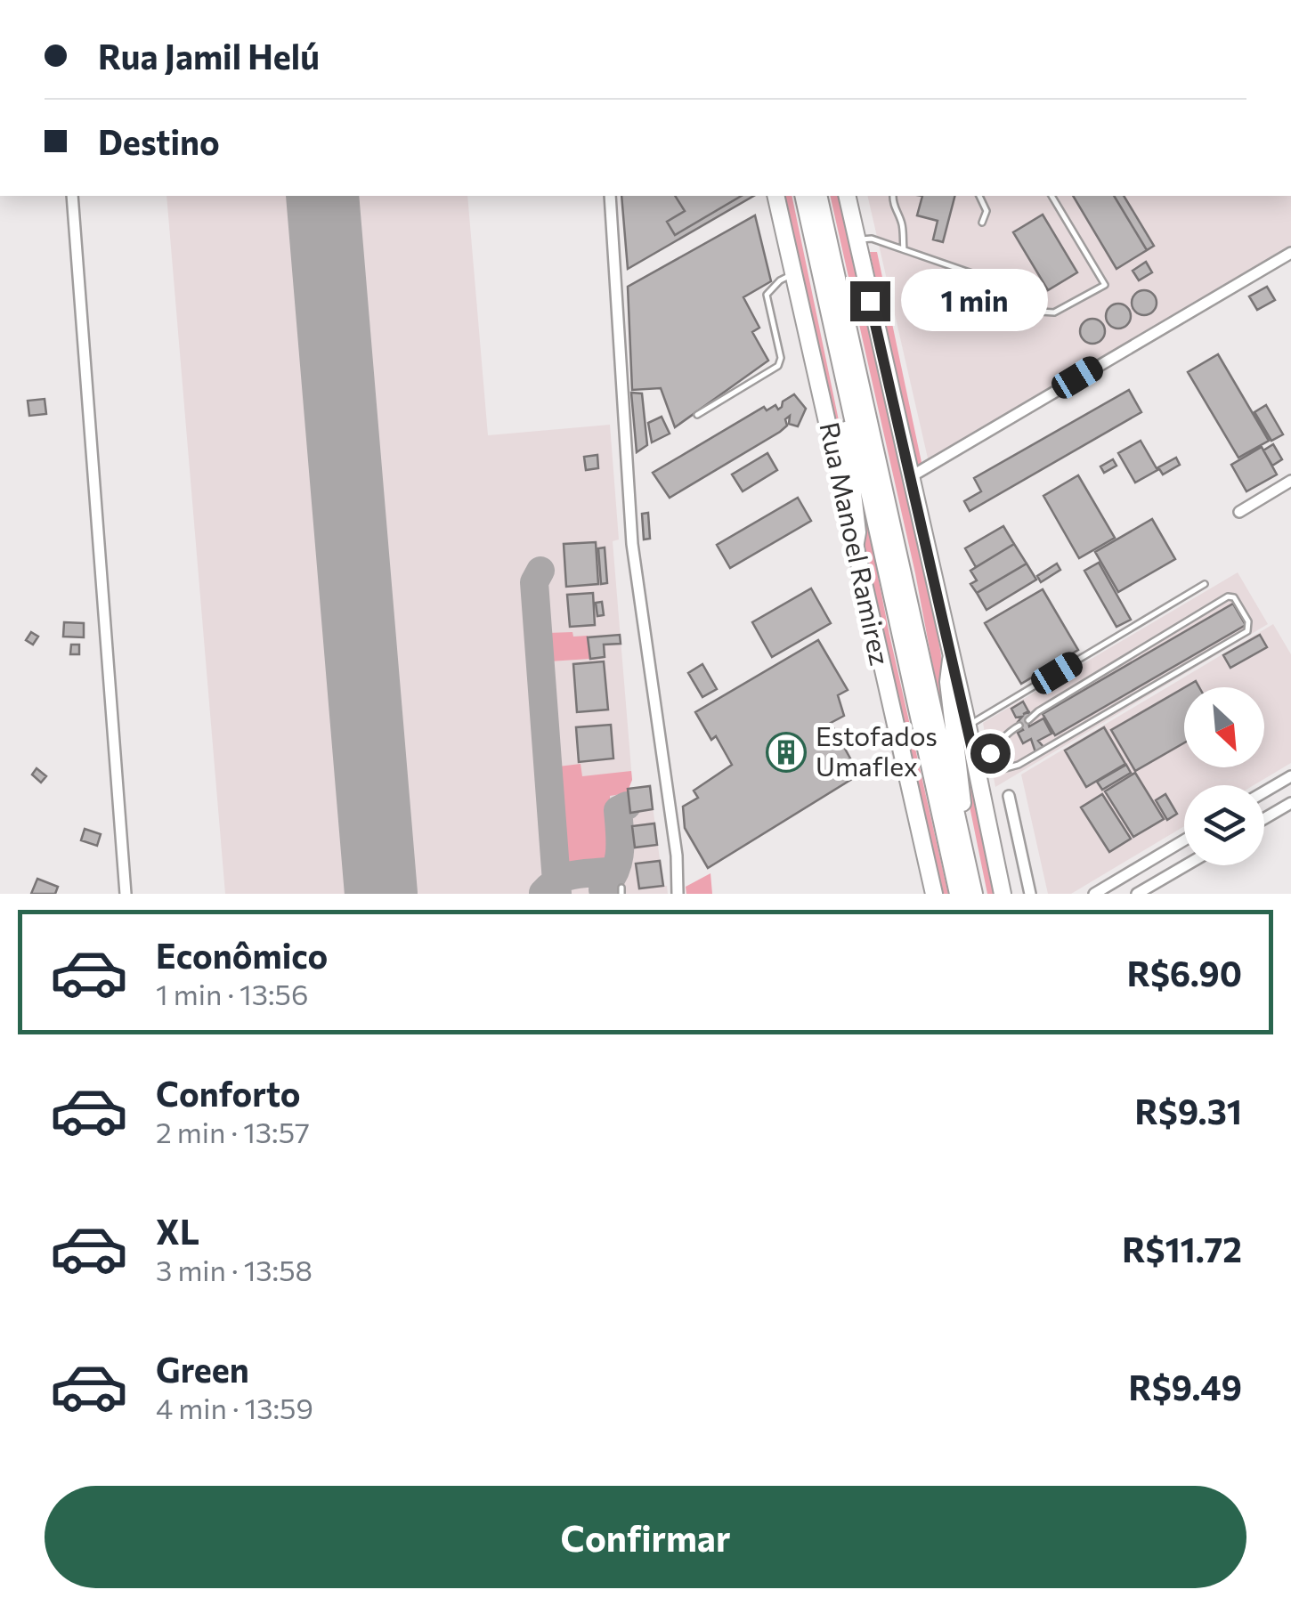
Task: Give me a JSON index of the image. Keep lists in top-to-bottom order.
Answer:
{
  "streets": {
    "main road": ["Rua Manoel Ramirez"]
  },
  "places": {
    "building": ["Estofados Umaflex"]
  },
  "north": "bottom right",
  "page": {
    "banner": ["Rua Jamil Helú", "Destino"],
    "bubble": "1 min",
    "list": [
      {
        "name": "Econômico",
        "note": "1 min · 13:56",
        "value": "R$6.90"
      },
      {
        "name": "Conforto",
        "note": "2 min · 13:57",
        "value": "R$9.31"
      },
      {
        "name": "XL",
        "note": "3 min · 13:58",
        "value": "R$11.72"
      },
      {
        "name": "Green",
        "note": "4 min · 13:59",
        "value": "R$9.49"
      }
    ],
    "buttons": "Confirmar"
  }
}
